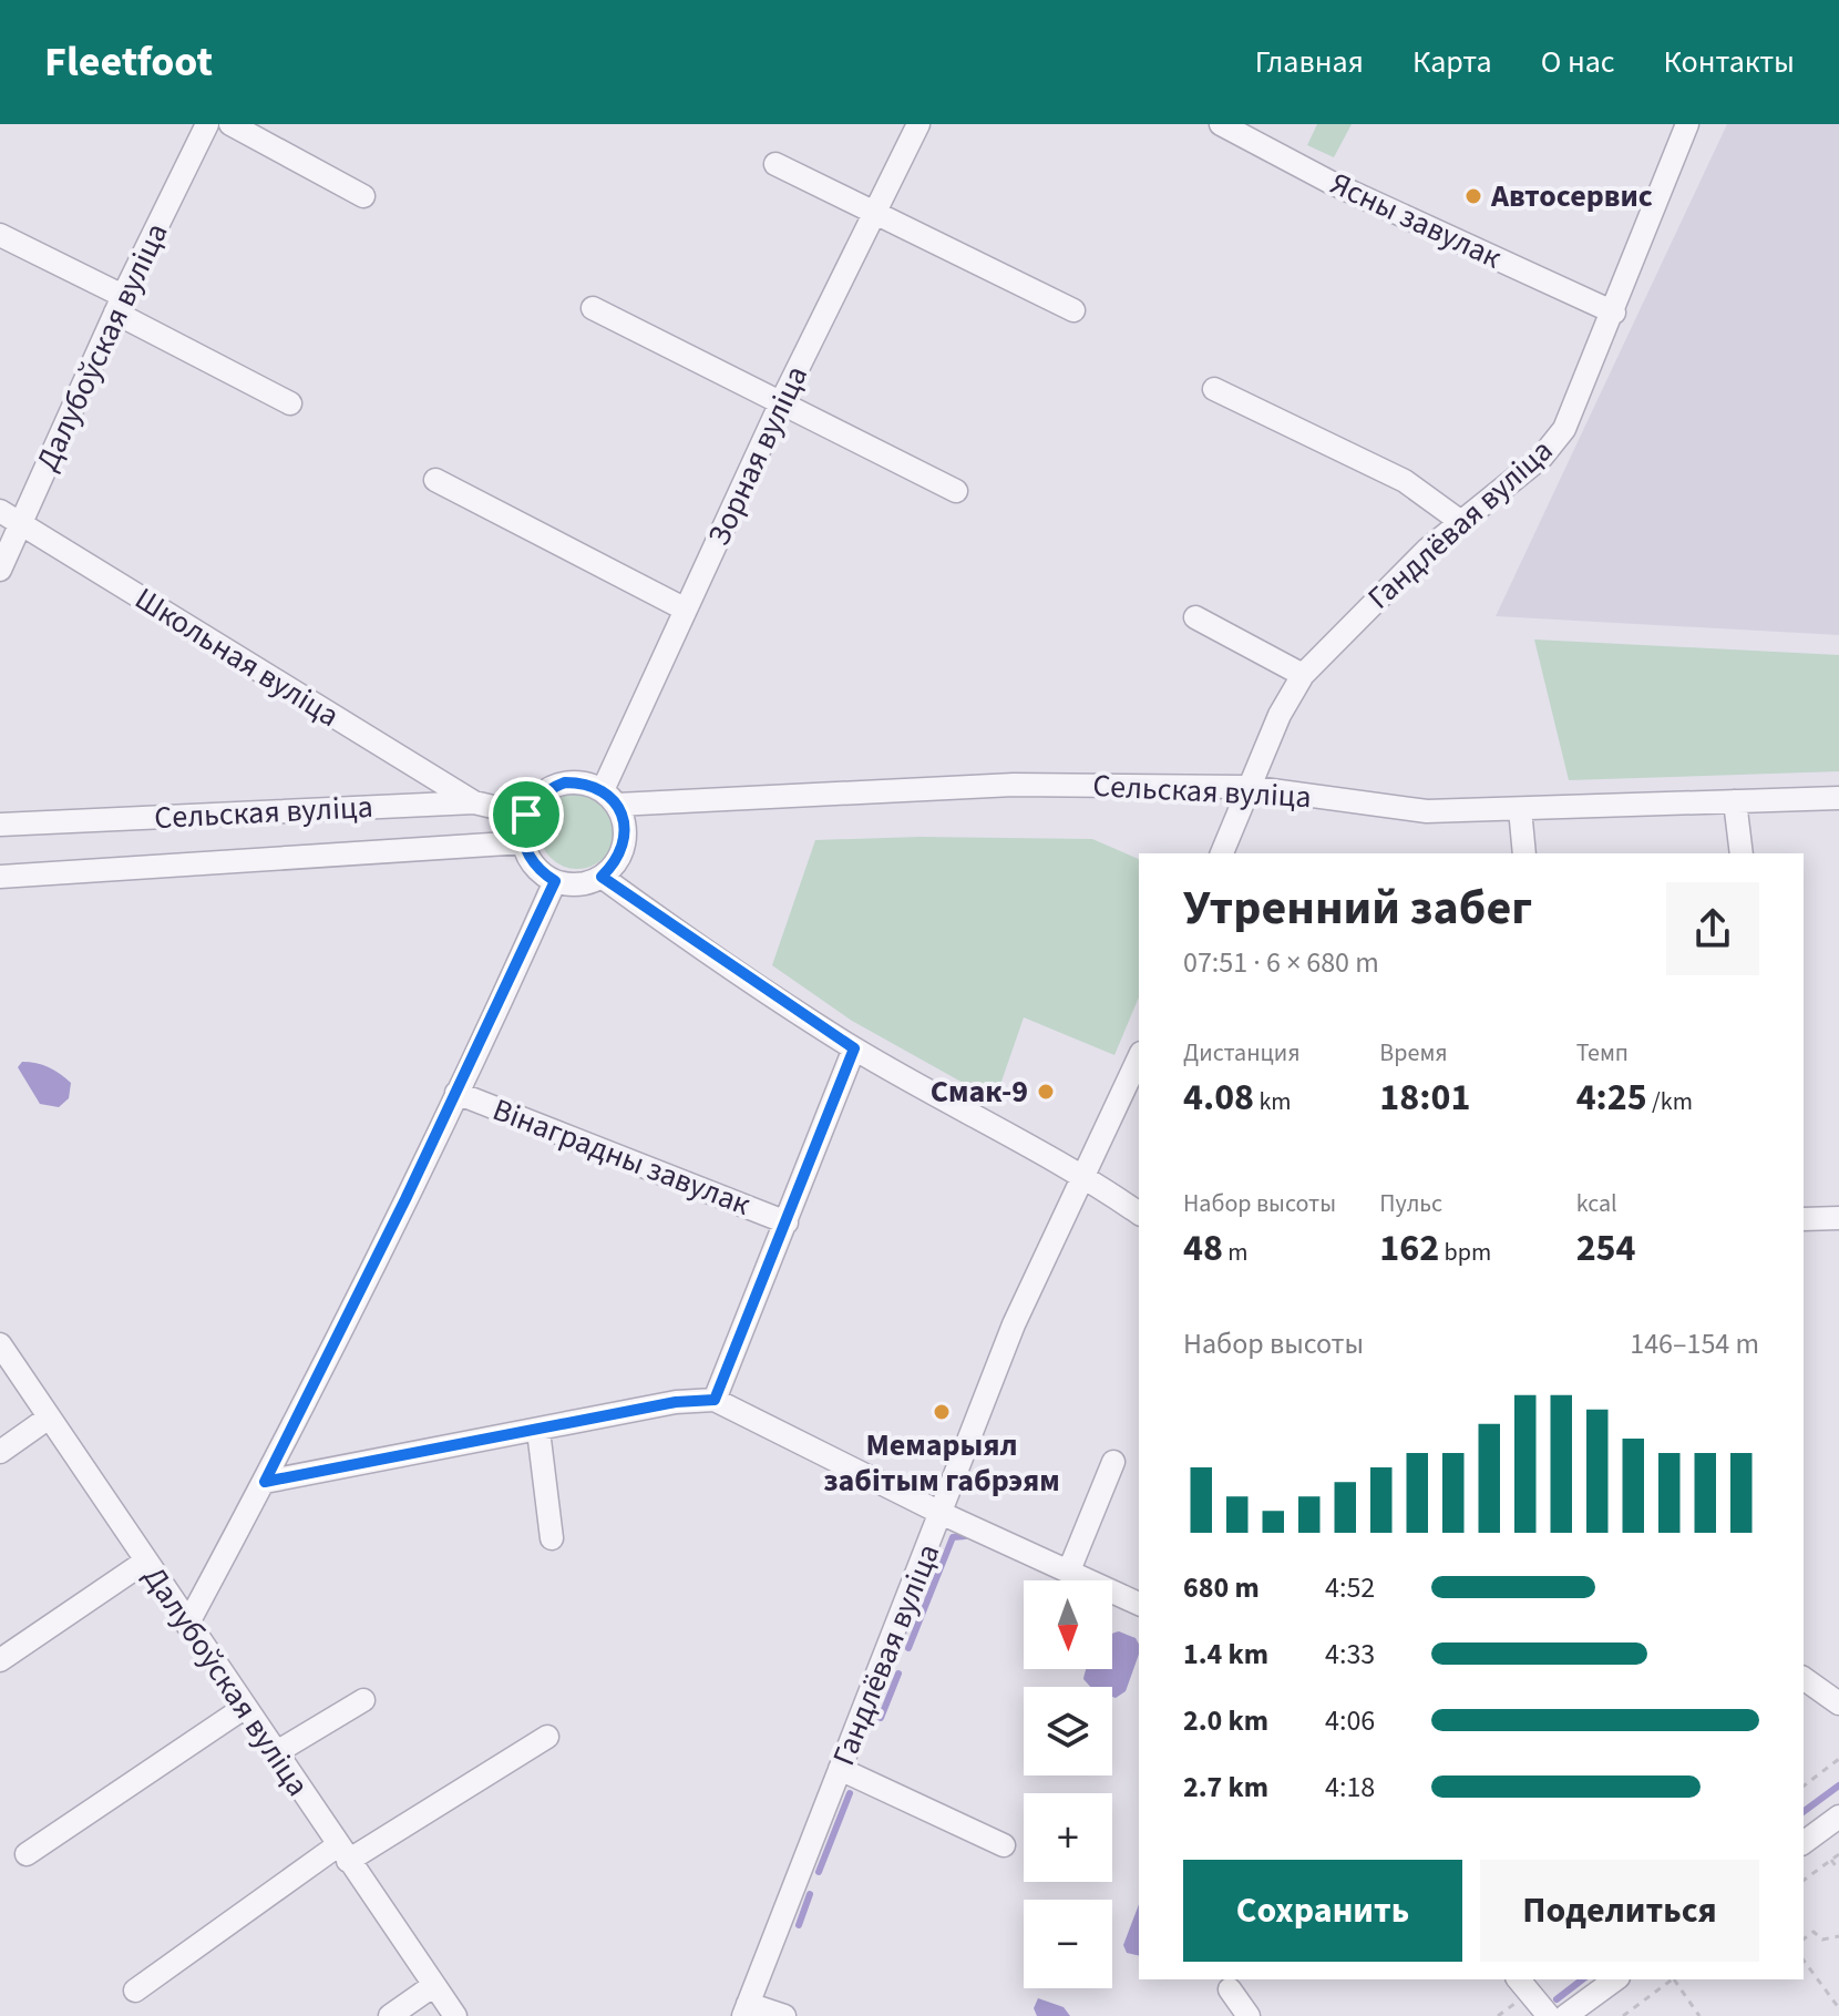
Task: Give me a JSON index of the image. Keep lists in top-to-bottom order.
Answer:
{
  "streets": {
    "street": [
      "Ясны завулак",
      "Далубоўская вуліца",
      "Зорная вуліца",
      "Гандлёвая вуліца",
      "Школьная вуліца",
      "Сельская вуліца",
      "Вінаградны завулак"
    ]
  },
  "crossings": [
    ["Ясны завулак", "Гандлёвая вуліца"],
    ["Далубоўская вуліца", "Школьная вуліца"],
    ["Зорная вуліца", "Сельская вуліца"],
    ["Гандлёвая вуліца", "Сельская вуліца"],
    ["Школьная вуліца", "Сельская вуліца"]
  ],
  "places": ["Автосервис", "Смак-9", "Мемарыял забітым габрэям"],
  "north": "bottom",
  "page": {
    "header": "Fleetfoot",
    "nav": [
      "Главная",
      "Карта",
      "О нас",
      "Контакты"
    ],
    "heading": ["Утренний забег", "07:51 · 6 × 680 m"],
    "stats": [
      ["Дистанция", "4.08 km"],
      ["Время", "18:01"],
      ["Темп", "4:25 /km"],
      ["Набор высоты", "48 m"],
      ["Пульс", "162 bpm"],
      ["kcal", "254"]
    ],
    "chart": ["Набор высоты", "146–154 m"],
    "list": [
      {
        "name": "680 m",
        "note": "4:52"
      },
      {
        "name": "1.4 km",
        "note": "4:33"
      },
      {
        "name": "2.0 km",
        "note": "4:06"
      },
      {
        "name": "2.7 km",
        "note": "4:18"
      }
    ],
    "map_buttons": ["+", "−"],
    "buttons": ["Сохранить", "Поделиться"]
  }
}
